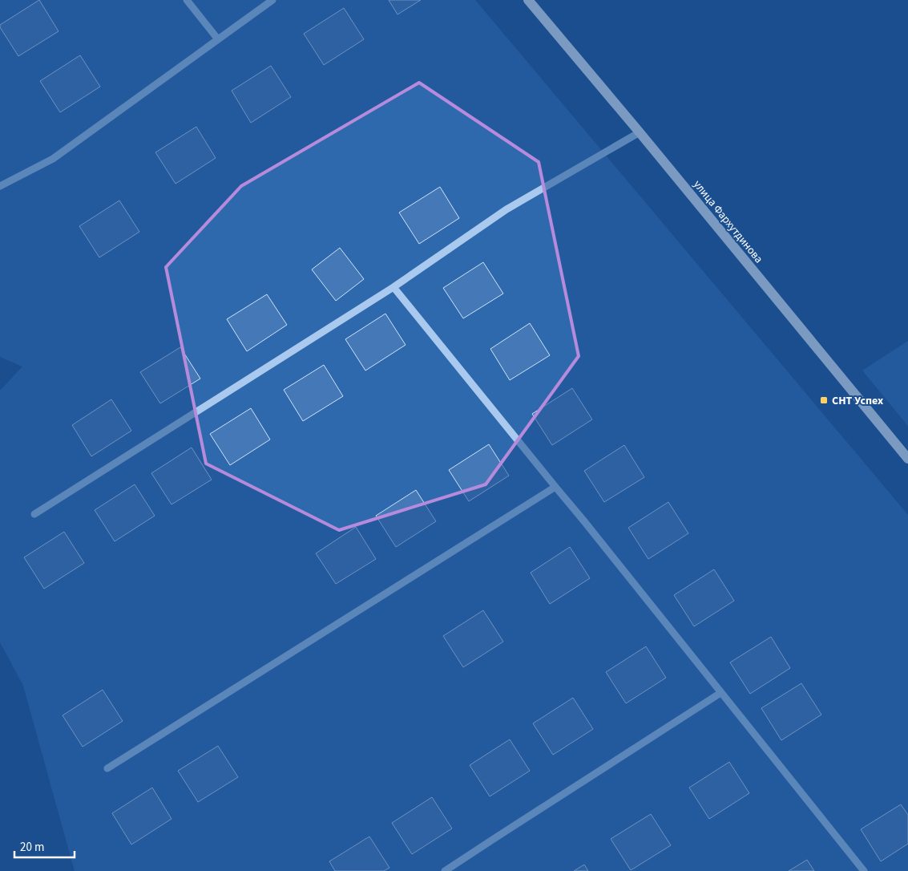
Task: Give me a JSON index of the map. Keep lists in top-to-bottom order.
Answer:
{
  "streets": {
    "main road": ["улица Фархутдинова"]
  },
  "places": {
    "transit": ["СНТ Успех"]
  },
  "scale_bar": "20 m"
}
